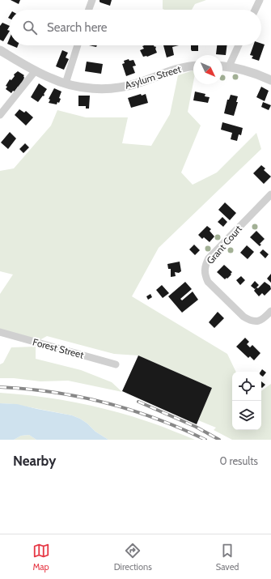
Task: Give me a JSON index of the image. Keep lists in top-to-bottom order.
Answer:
{
  "streets": {
    "street": ["Asylum Street", "Grant Court", "Forest Street"]
  },
  "north": "bottom right",
  "page": {
    "search": "Search here",
    "heading": ["Nearby", "0 results"],
    "nav": ["Map", "Directions", "Saved"]
  }
}
